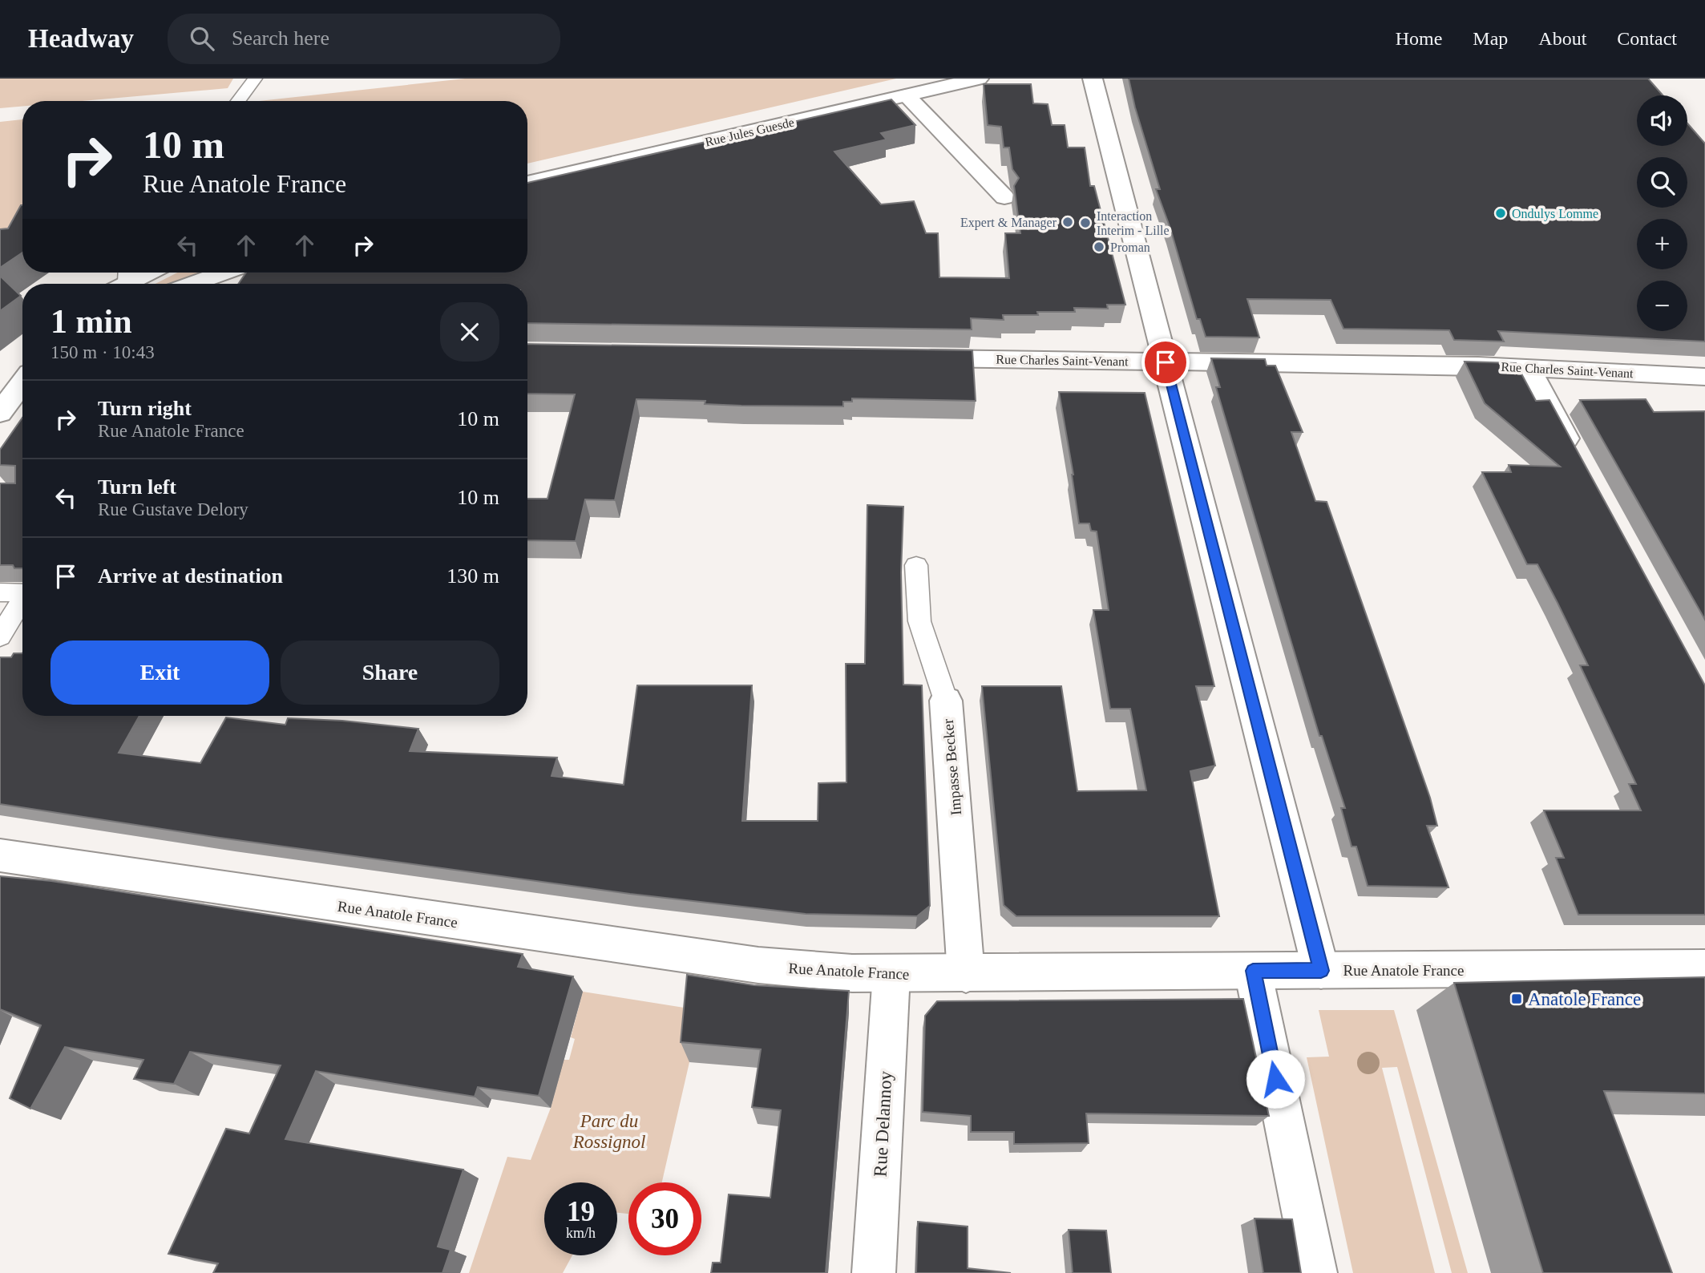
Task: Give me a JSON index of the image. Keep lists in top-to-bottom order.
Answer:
{
  "streets": {
    "street": [
      "Rue Jules Guesde",
      "Rue Charles Saint-Venant",
      "Impasse Becker",
      "Rue Anatole France",
      "Rue Delannoy"
    ]
  },
  "crossings": [
    ["Impasse Becker", "Rue Anatole France"],
    ["Rue Anatole France", "Rue Delannoy"]
  ],
  "parks": ["Parc du Rossignol"],
  "places": {
    "other": [
      "Ondulys Lomme",
      "Expert & Manager",
      "Interaction Interim - Lille",
      "Proman"
    ],
    "transit": ["Anatole France"]
  },
  "page": {
    "header": "Headway",
    "search": "Search here",
    "nav": [
      "Home",
      "Map",
      "About",
      "Contact"
    ],
    "map_buttons": ["+", "−"],
    "turn": ["10 m", "Rue Anatole France"],
    "heading": ["1 min", "150 m · 10:43"],
    "list": [
      {
        "name": "Turn right",
        "note": "Rue Anatole France",
        "value": "10 m"
      },
      {
        "name": "Turn left",
        "note": "Rue Gustave Delory",
        "value": "10 m"
      },
      {
        "name": "Arrive at destination",
        "value": "130 m"
      }
    ],
    "buttons": ["Exit", "Share"],
    "speed": "19 km/h",
    "limit": "30"
  }
}
